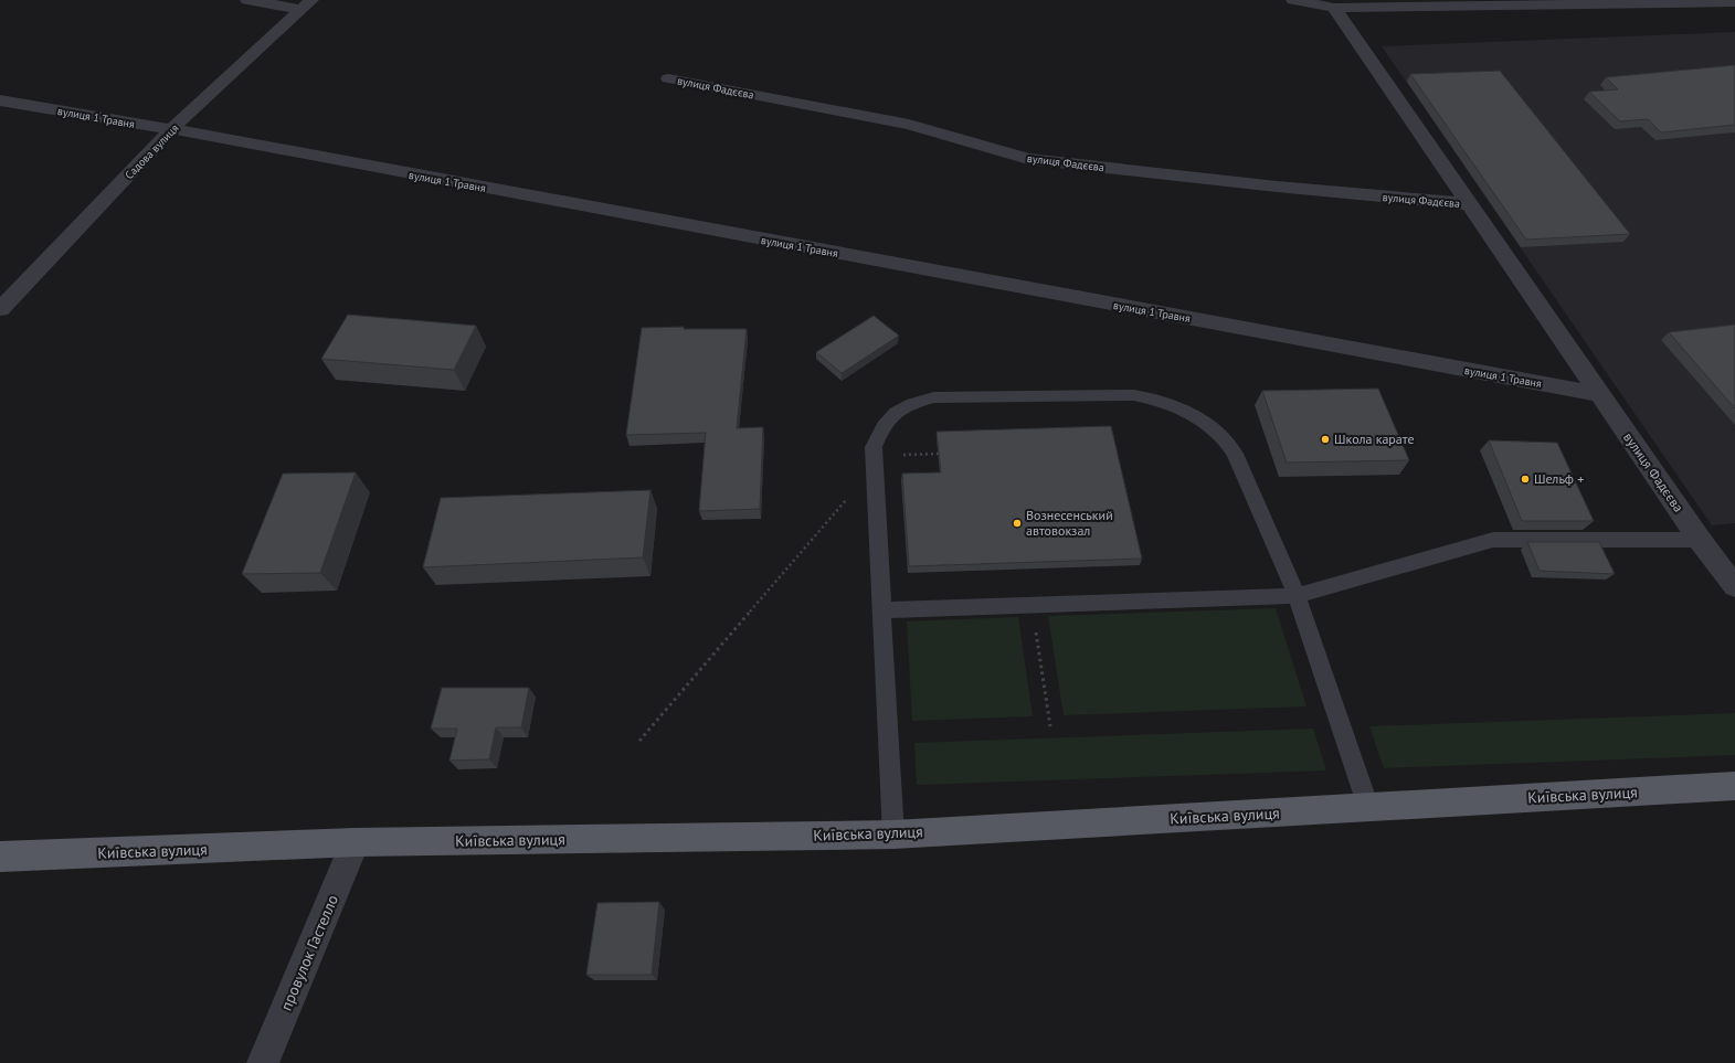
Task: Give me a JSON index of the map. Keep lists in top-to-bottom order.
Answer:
{
  "streets": {
    "main road": ["Київська вулиця"],
    "street": [
      "вулиця Фадєєва",
      "вулиця 1 Травня",
      "Садова вулиця",
      "провулок Гастелло"
    ]
  },
  "crossings": [
    ["вулиця Фадєєва", "вулиця 1 Травня"],
    ["вулиця 1 Травня", "Садова вулиця"],
    ["Київська вулиця", "провулок Гастелло"]
  ],
  "places": ["Школа карате", "Шельф +", "Вознесенський автовокзал"]
}
